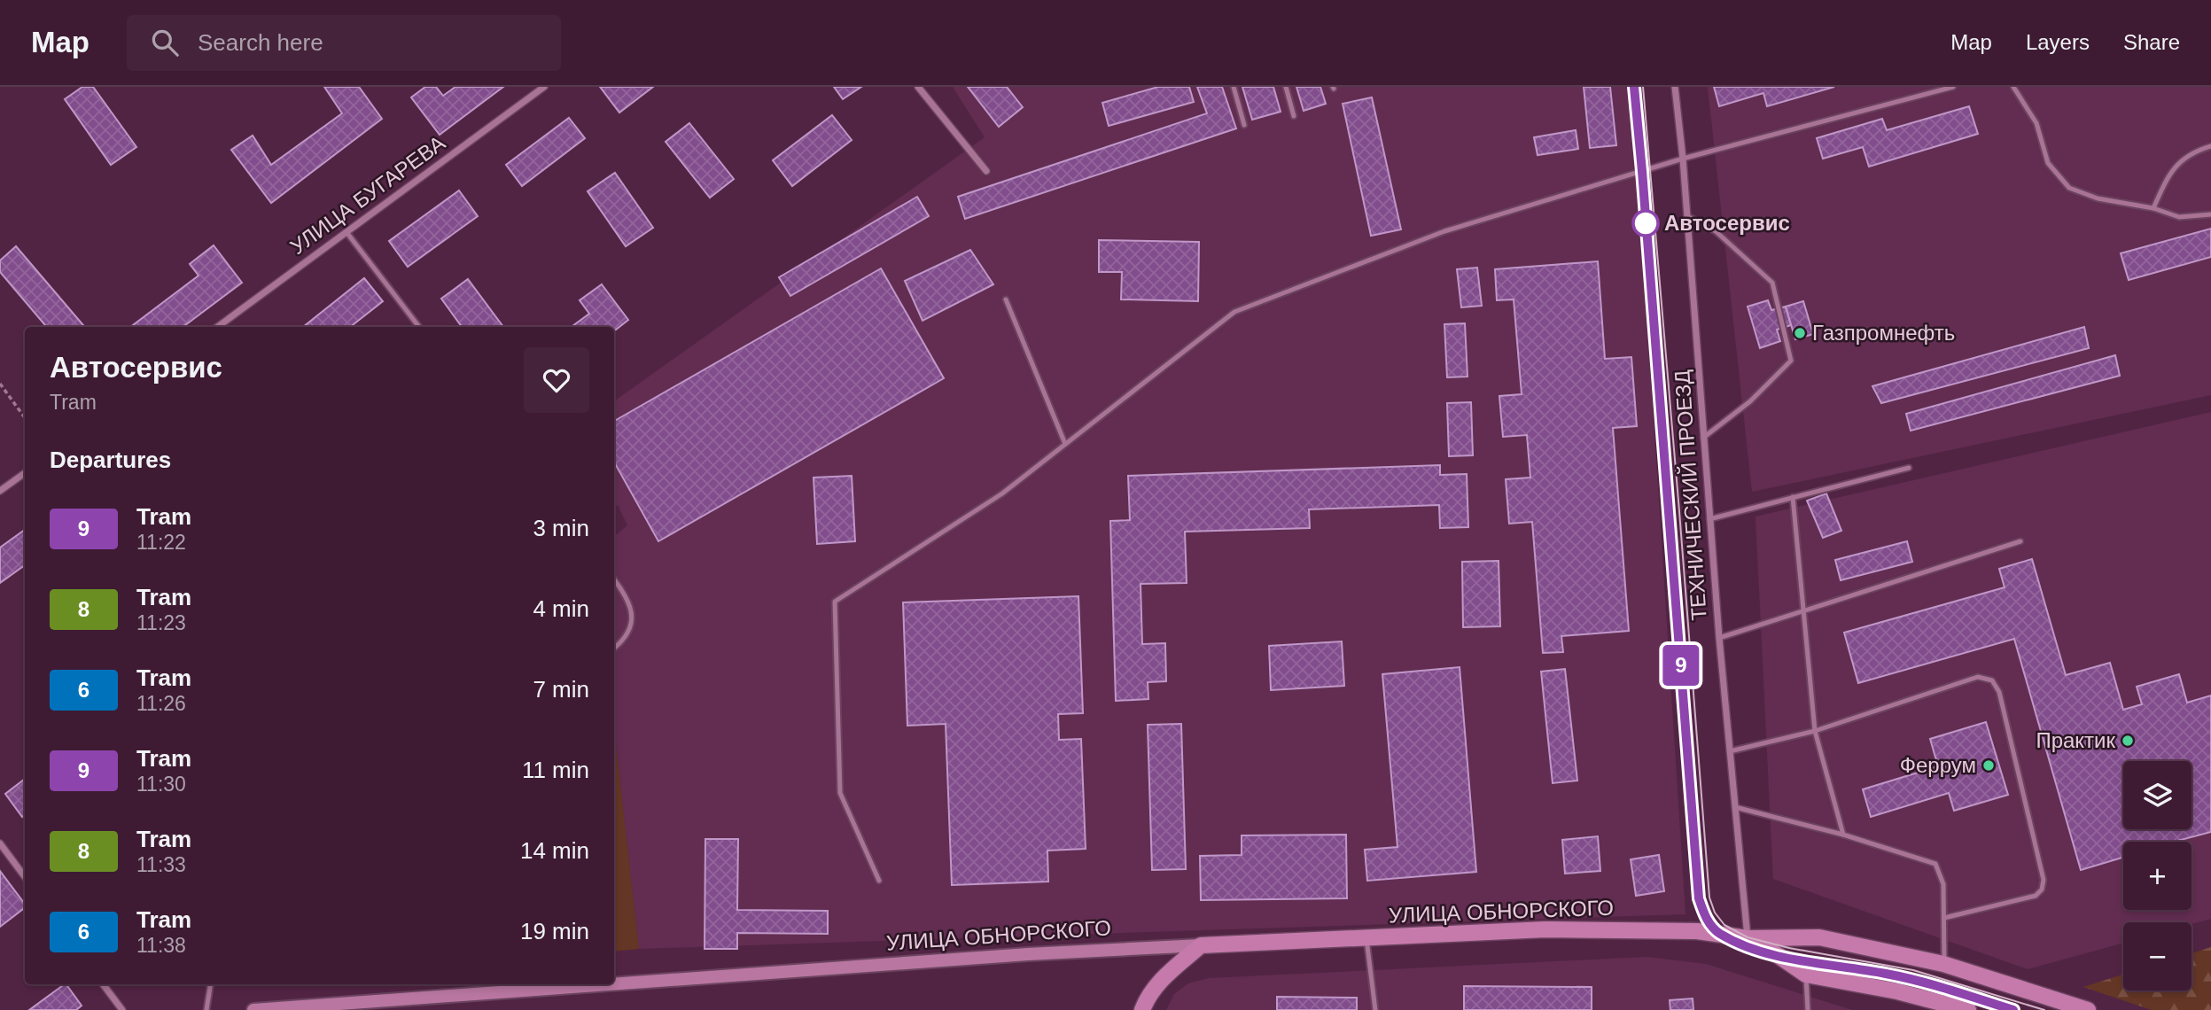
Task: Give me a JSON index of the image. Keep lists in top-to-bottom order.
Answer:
{
  "streets": {
    "main road": ["УЛИЦА ОБНОРСКОГО"],
    "street": ["УЛИЦА БУГАРЕВА", "ТЕХНИЧЕСКИЙ ПРОЕЗД"]
  },
  "crossings": [
    ["ТЕХНИЧЕСКИЙ ПРОЕЗД", "УЛИЦА ОБНОРСКОГО"]
  ],
  "places": [
    "Автосервис",
    "Газпромнефть",
    "Практик",
    "Феррум"
  ],
  "lines": ["tram line 9"],
  "page": {
    "header": "Map",
    "search": "Search here",
    "nav": ["Map", "Layers", "Share"],
    "on_map": "9",
    "heading": [
      ["Автосервис", "Tram"],
      "Departures"
    ],
    "list": [
      {
        "mark": "9",
        "name": "Tram",
        "note": "11:22",
        "value": "3 min"
      },
      {
        "mark": "8",
        "name": "Tram",
        "note": "11:23",
        "value": "4 min"
      },
      {
        "mark": "6",
        "name": "Tram",
        "note": "11:26",
        "value": "7 min"
      },
      {
        "mark": "9",
        "name": "Tram",
        "note": "11:30",
        "value": "11 min"
      },
      {
        "mark": "8",
        "name": "Tram",
        "note": "11:33",
        "value": "14 min"
      },
      {
        "mark": "6",
        "name": "Tram",
        "note": "11:38",
        "value": "19 min"
      }
    ],
    "map_buttons": ["+", "−"]
  }
}
